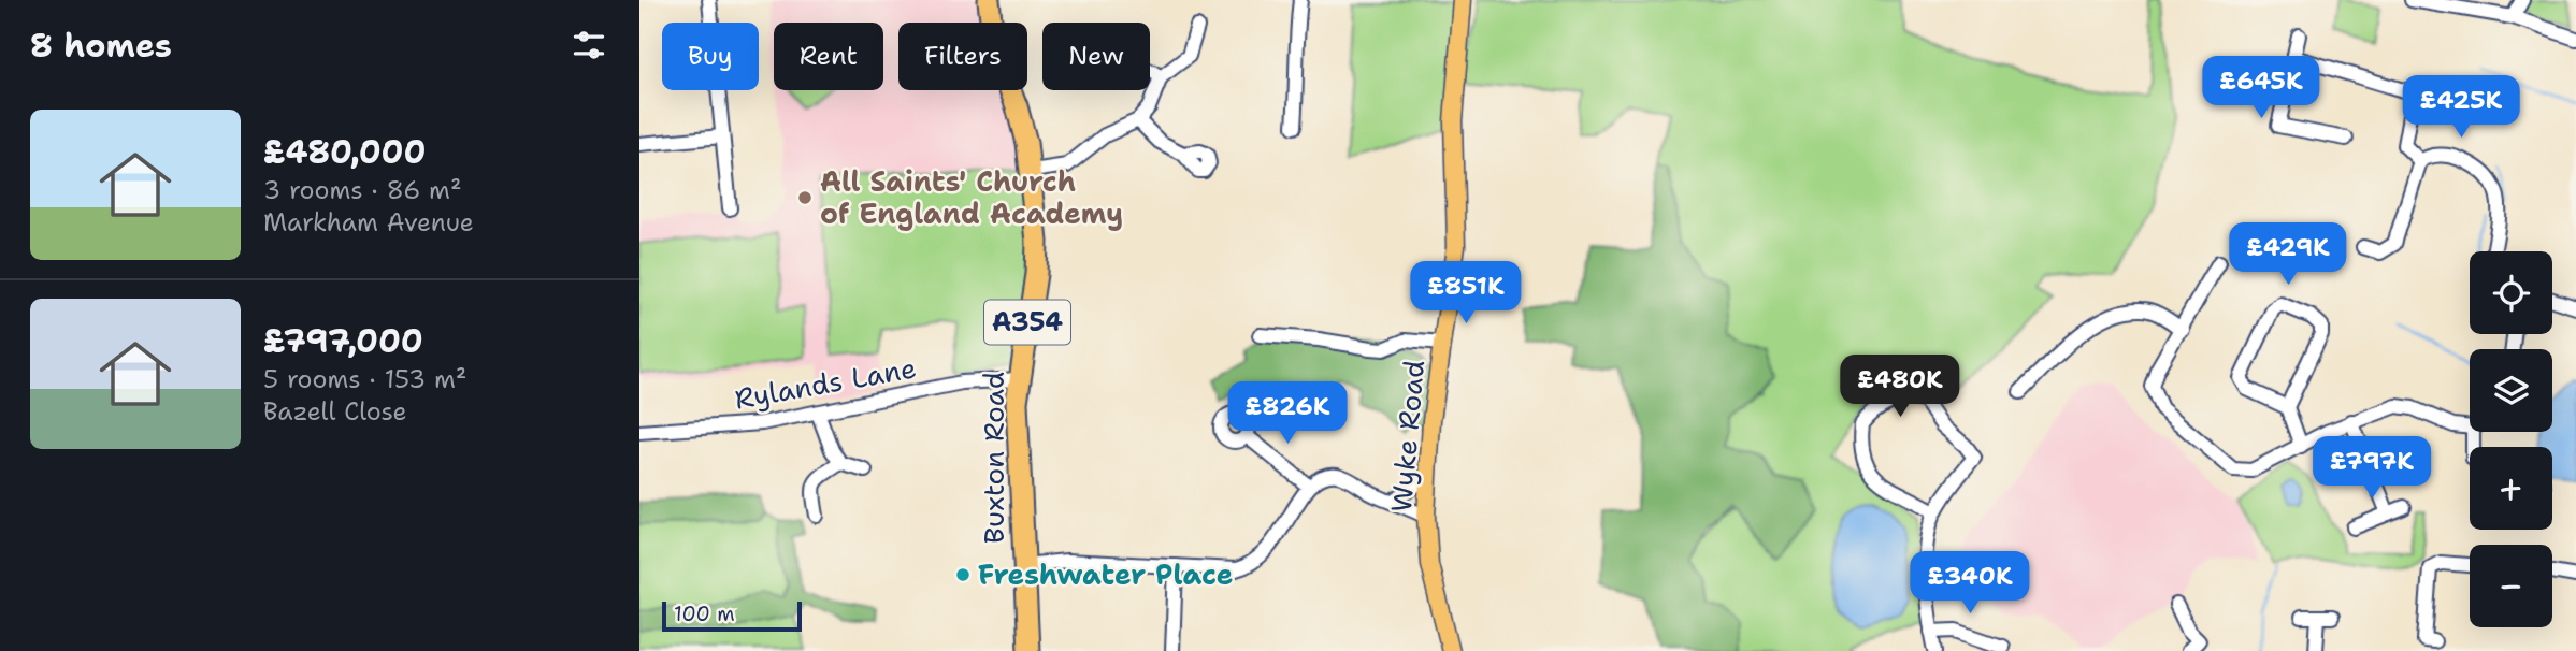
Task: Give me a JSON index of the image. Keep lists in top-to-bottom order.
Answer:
{
  "streets": {
    "highway": ["A354", "Buxton Road"],
    "main road": ["Wyke Road"],
    "street": ["Rylands Lane"]
  },
  "crossings": [
    ["Rylands Lane", "Buxton Road"]
  ],
  "places": ["All Saints' Church of England Academy", "Freshwater Place"],
  "scale_bar": "100 m",
  "page": {
    "heading": "8 homes",
    "chip": [
      "Buy",
      "Rent",
      "Filters",
      "New"
    ],
    "price": [
      "£645K",
      "£425K",
      "£429K",
      "£851K",
      "£480K",
      "£826K",
      "£797K",
      "£340K"
    ],
    "list": [
      {
        "name": "£480,000",
        "note": "3 rooms · 86 m² · Markham Avenue"
      },
      {
        "name": "£797,000",
        "note": "5 rooms · 153 m² · Bazell Close"
      }
    ],
    "map_buttons": ["+", "−"],
    "scale": "100 m"
  }
}
